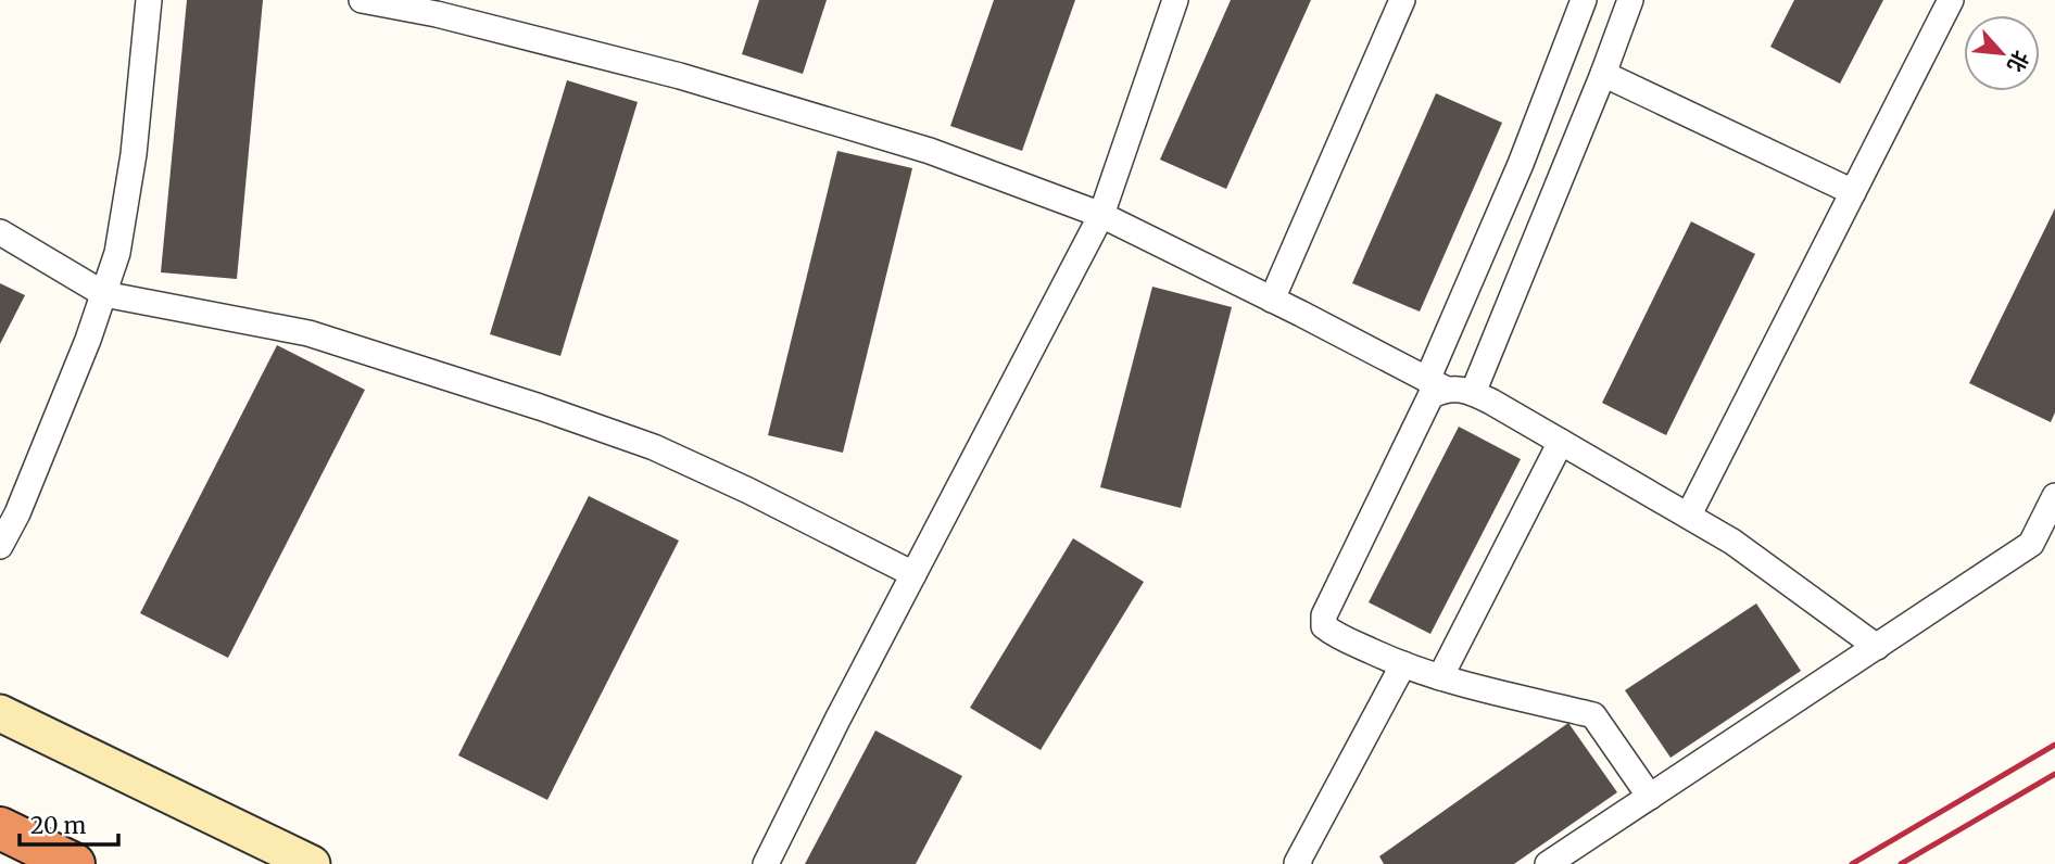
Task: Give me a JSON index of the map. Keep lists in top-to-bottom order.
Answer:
{
  "scale_bar": "20 m",
  "north": "bottom right"
}
